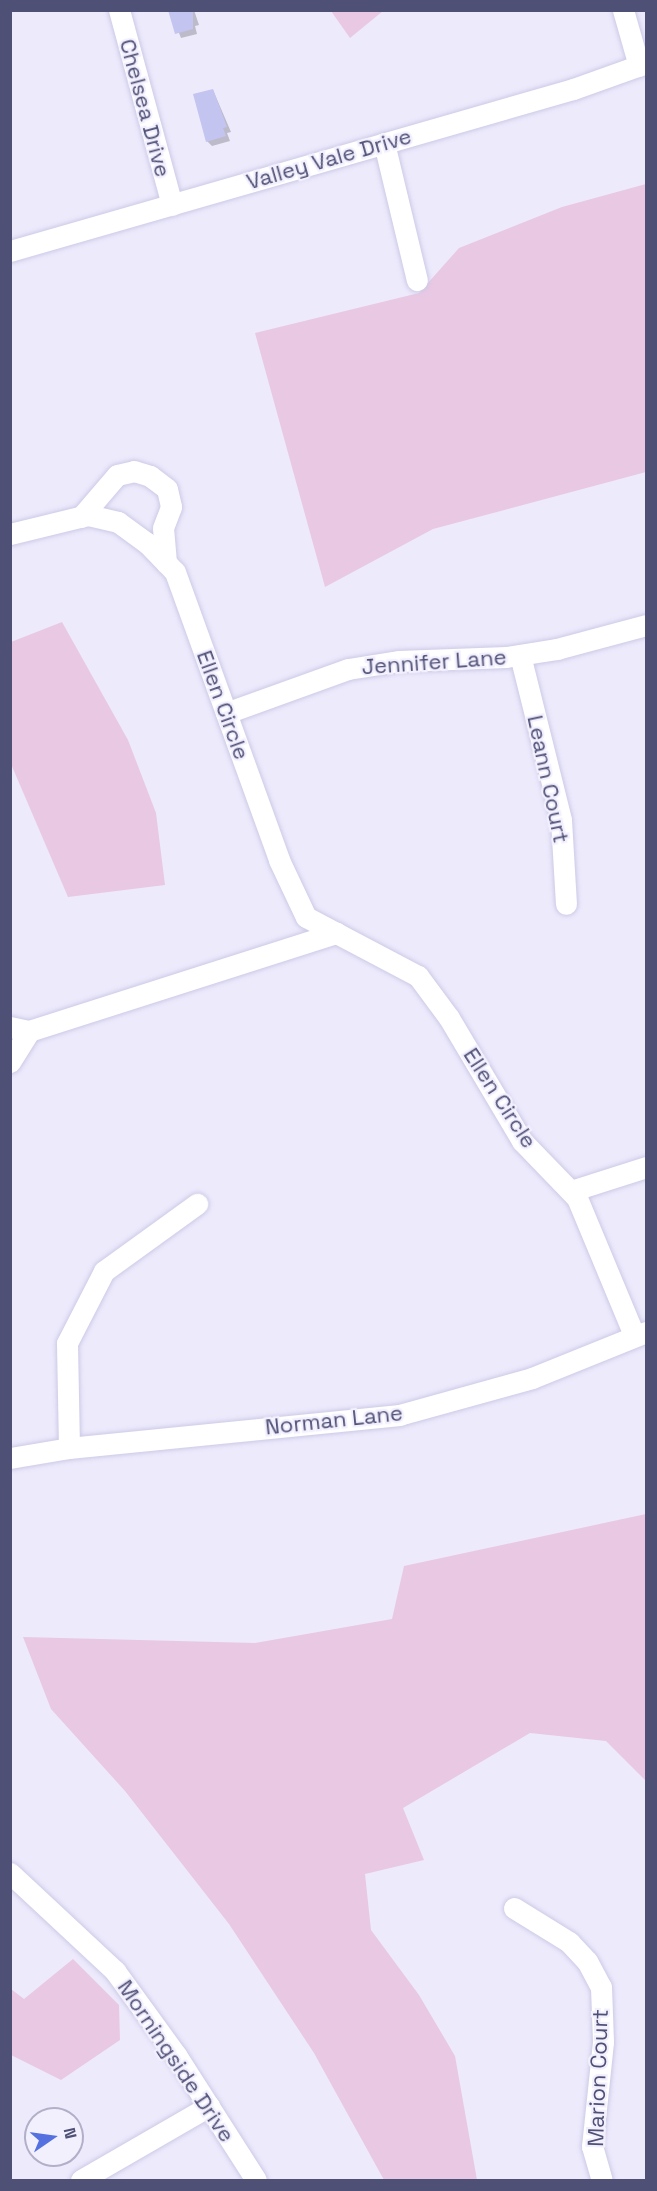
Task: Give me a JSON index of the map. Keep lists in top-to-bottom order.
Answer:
{
  "streets": {
    "street": [
      "Chelsea Drive",
      "Valley Vale Drive",
      "Jennifer Lane",
      "Ellen Circle",
      "Leann Court",
      "Norman Lane",
      "Morningside Drive",
      "Marion Court"
    ]
  },
  "crossings": [
    ["Chelsea Drive", "Valley Vale Drive"],
    ["Jennifer Lane", "Ellen Circle"],
    ["Jennifer Lane", "Leann Court"],
    ["Ellen Circle", "Norman Lane"]
  ],
  "north": "right"
}
